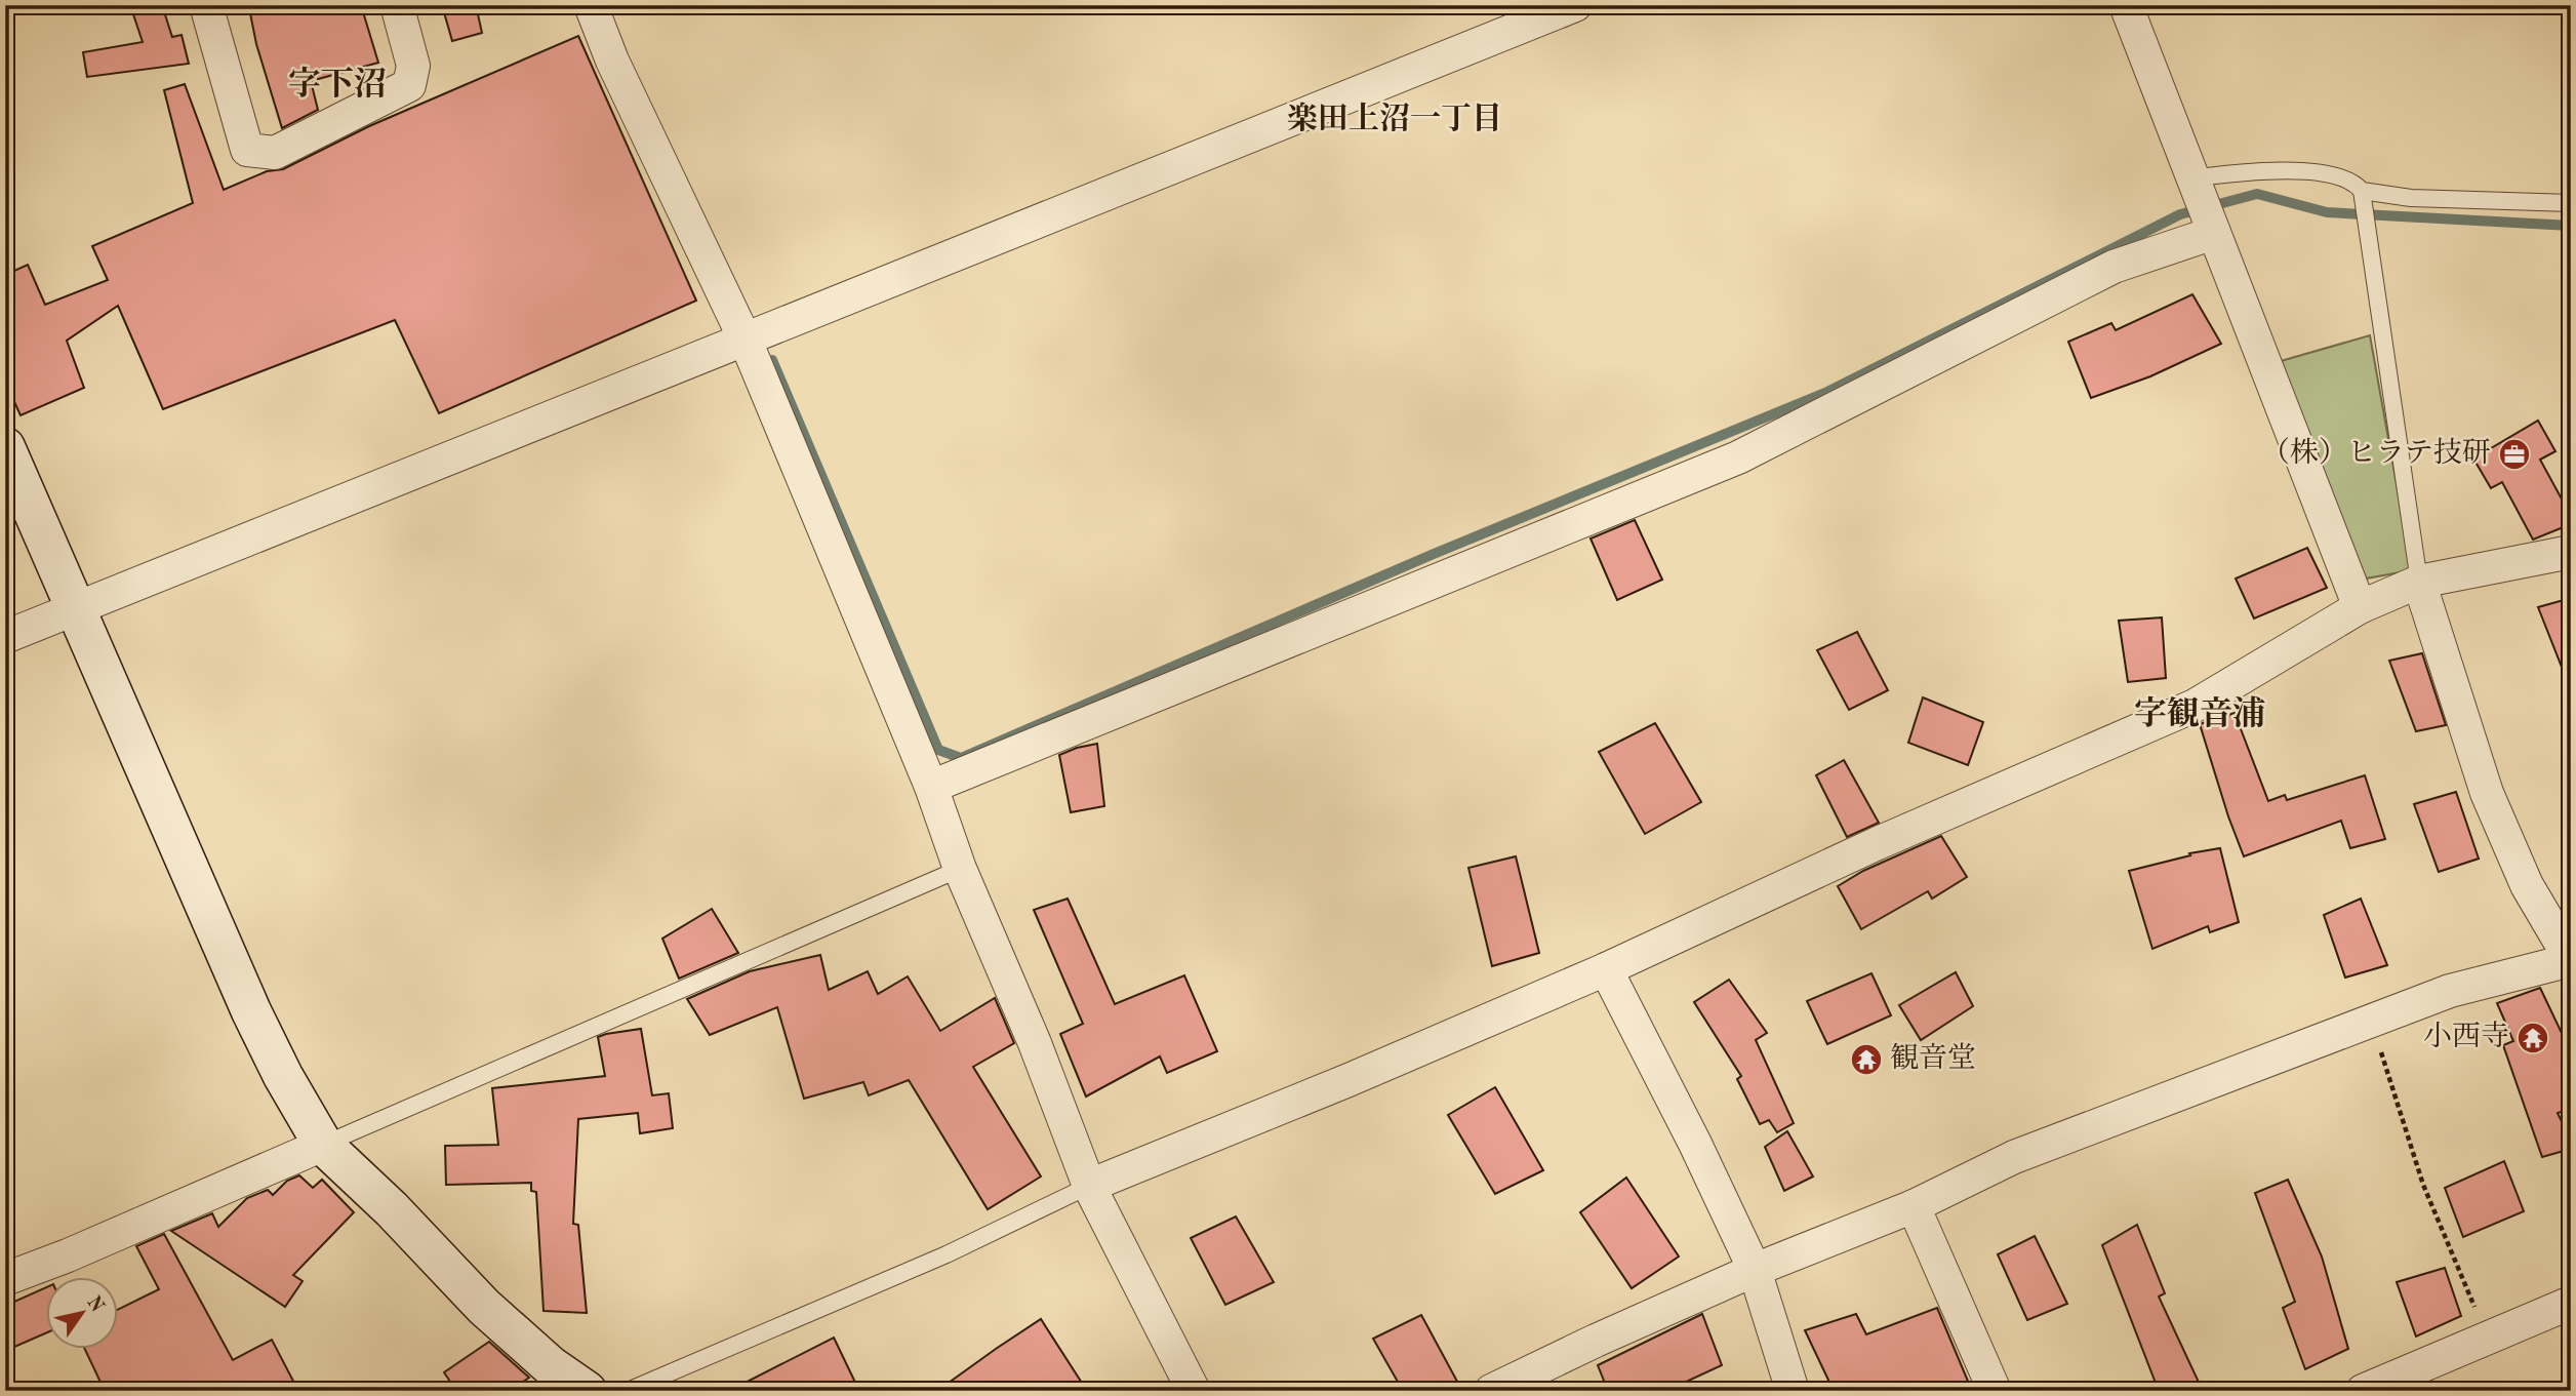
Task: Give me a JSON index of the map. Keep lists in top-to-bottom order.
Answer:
{
  "districts": ["字下沼", "楽田上沼一丁目", "字観音浦"],
  "places": {
    "office": ["（株）ヒラテ技研"],
    "temple": ["小西寺", "観音堂"]
  },
  "north": "top right"
}
